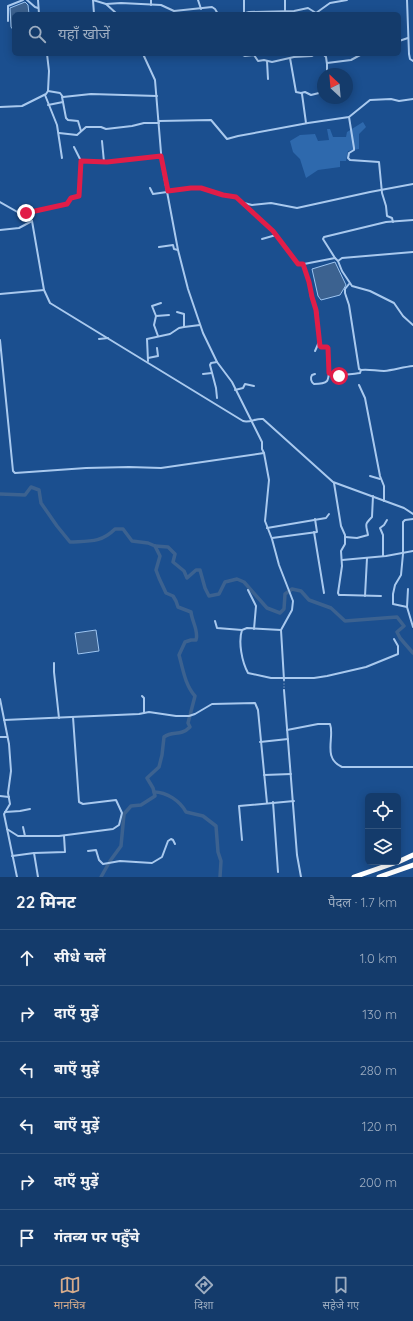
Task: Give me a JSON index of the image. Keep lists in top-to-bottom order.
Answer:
{
  "north": "top left",
  "page": {
    "search": "यहाँ खोजें",
    "heading": ["22 मिनट", "पैदल · 1.7 km"],
    "list": [
      ["सीधे चलें", "1.0 km"],
      ["दाएँ मुड़ें", "130 m"],
      ["बाएँ मुड़ें", "280 m"],
      ["बाएँ मुड़ें", "120 m"],
      ["दाएँ मुड़ें", "200 m"],
      "गंतव्य पर पहुँचे"
    ],
    "nav": ["मानचित्र", "दिशा", "सहेजे गए"]
  }
}
